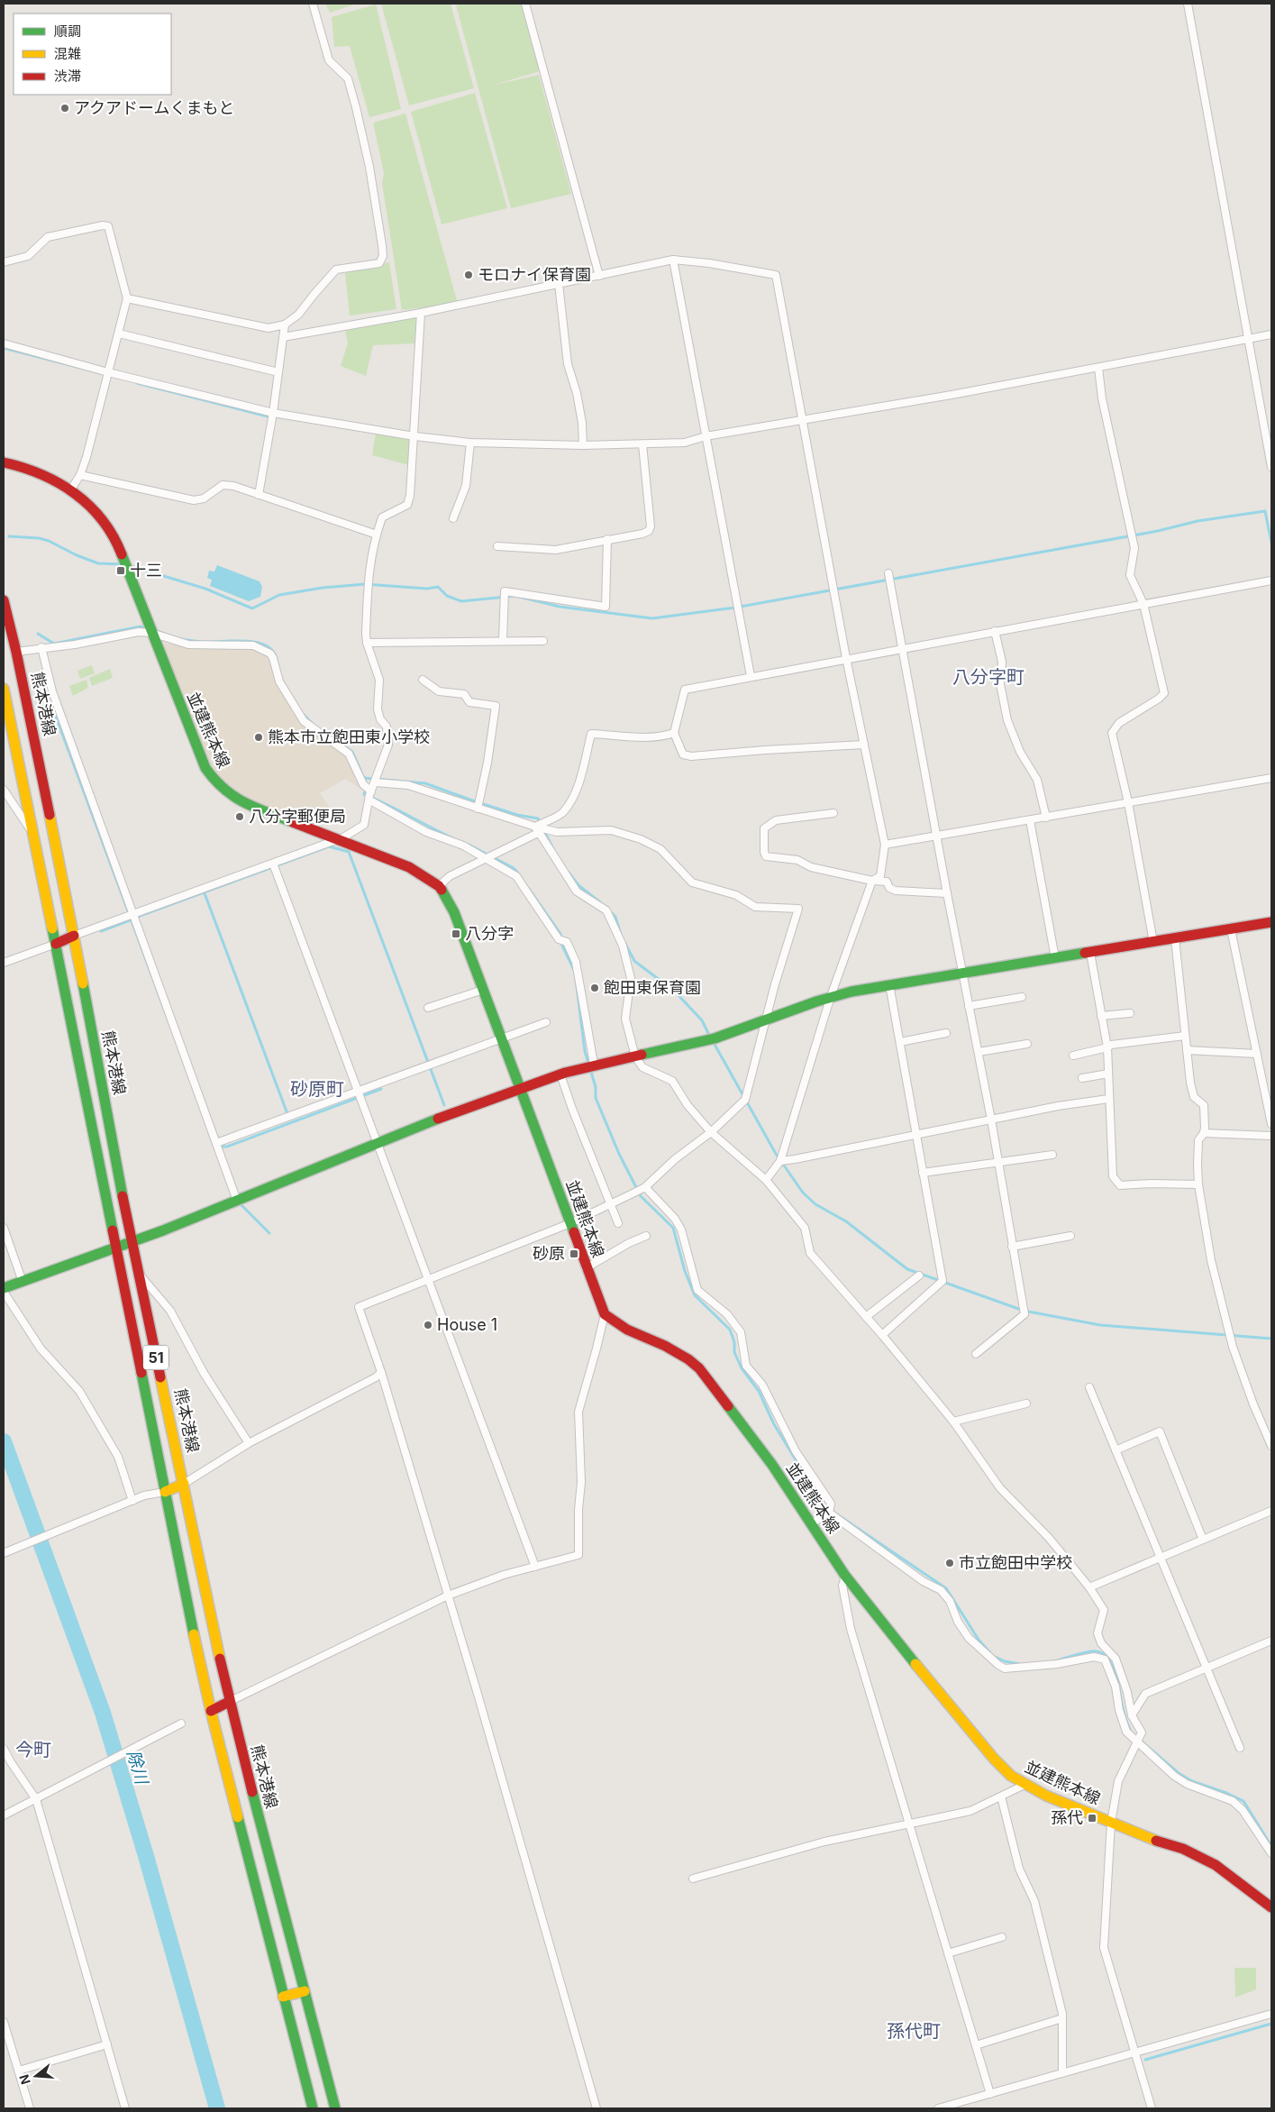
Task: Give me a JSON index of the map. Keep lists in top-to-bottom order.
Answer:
{
  "streets": {
    "main road": ["熊本港線", "並建熊本線", "51"]
  },
  "districts": [
    "八分字町",
    "砂原町",
    "今町",
    "孫代町"
  ],
  "water": ["除川"],
  "places": {
    "other": [
      "アクアドームくまもと",
      "モロナイ保育園",
      "熊本市立飽田東小学校",
      "八分字郵便局",
      "飽田東保育園",
      "House 1",
      "市立飽田中学校"
    ],
    "transit": [
      "十三",
      "八分字",
      "砂原",
      "孫代"
    ]
  },
  "legend": ["順調", "混雑", "渋滞"],
  "north": "left"
}
